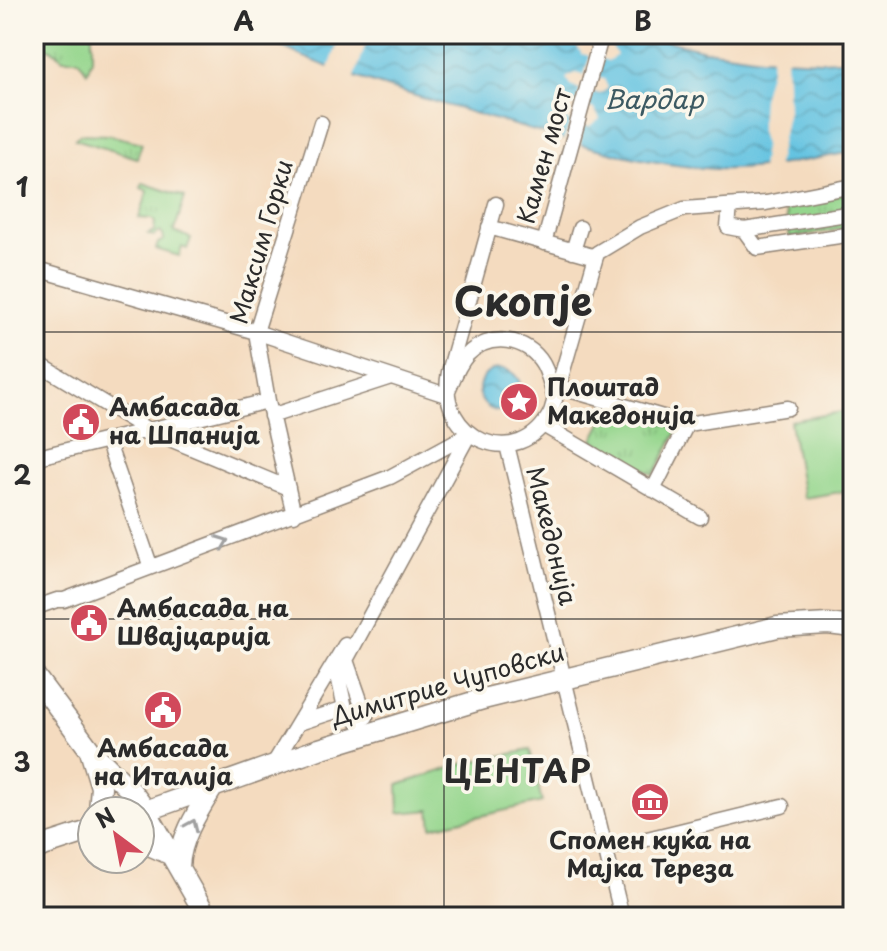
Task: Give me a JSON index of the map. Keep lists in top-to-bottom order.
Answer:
{
  "streets": {
    "street": [
      "Камен мост",
      "Максим Горки",
      "Македонија",
      "Димитрие Чуповски"
    ]
  },
  "crossings": [
    ["Македонија", "Димитрие Чуповски"]
  ],
  "districts": ["Скопје", "ЦЕНТАР"],
  "water": ["Вардар"],
  "places": {
    "place": ["Плоштад Македонија"],
    "public building": ["Амбасада на Шпанија", "Амбасада на Швајцарија", "Амбасада на Италија"],
    "museum": ["Спомен куќа на Мајка Тереза"]
  },
  "north": "top left",
  "grid": {
    "columns": ["A", "B"],
    "rows": ["1", "2", "3"]
  }
}
